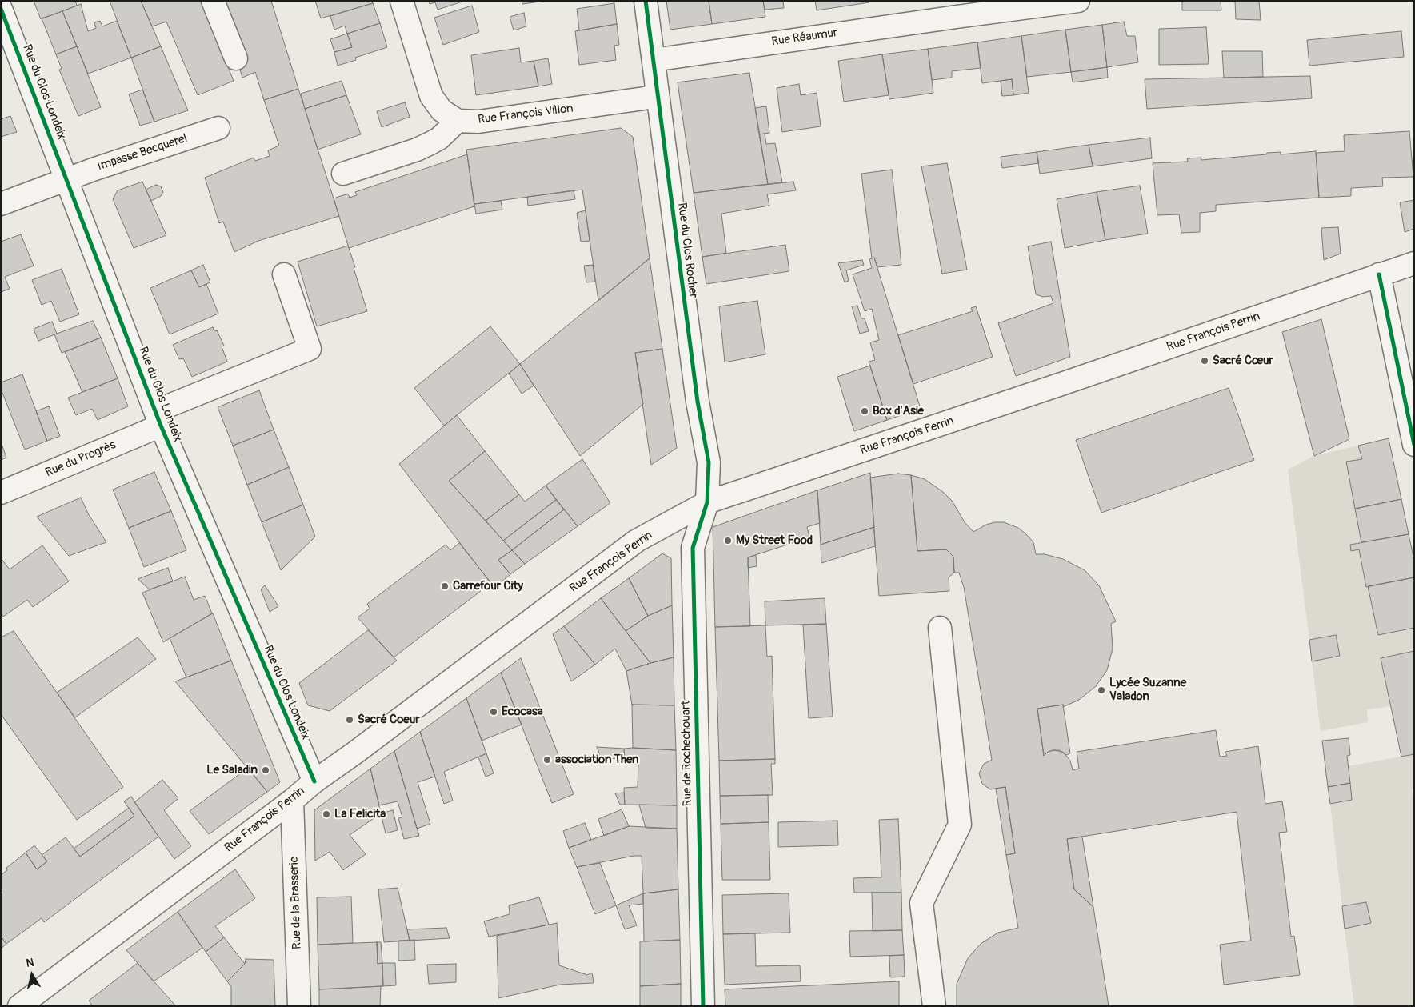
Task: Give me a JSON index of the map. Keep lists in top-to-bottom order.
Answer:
{
  "streets": {
    "street": [
      "Rue Réaumur",
      "Rue du Clos Londeix",
      "Rue François Villon",
      "Impasse Becquerel",
      "Rue du Clos Rocher",
      "Rue François Perrin",
      "Rue du Progrès",
      "Rue de Rochechouart",
      "Rue de la Brasserie"
    ]
  },
  "crossings": [
    ["Rue Réaumur", "Rue du Clos Rocher"],
    ["Rue du Clos Londeix", "Impasse Becquerel"],
    ["Rue du Clos Londeix", "Rue François Perrin"],
    ["Rue du Clos Londeix", "Rue du Progrès"],
    ["Rue François Villon", "Rue du Clos Rocher"],
    ["Rue du Clos Rocher", "Rue François Perrin"],
    ["Rue du Clos Rocher", "Rue de Rochechouart"],
    ["Rue François Perrin", "Rue de Rochechouart"],
    ["Rue François Perrin", "Rue de la Brasserie"]
  ],
  "places": [
    "Sacré Cœur",
    "Box d'Asie",
    "My Street Food",
    "Carrefour City",
    "Lycée Suzanne Valadon",
    "Ecocasa",
    "Sacré Coeur",
    "association Then",
    "Le Saladin",
    "La Felicita"
  ],
  "north": "top"
}
